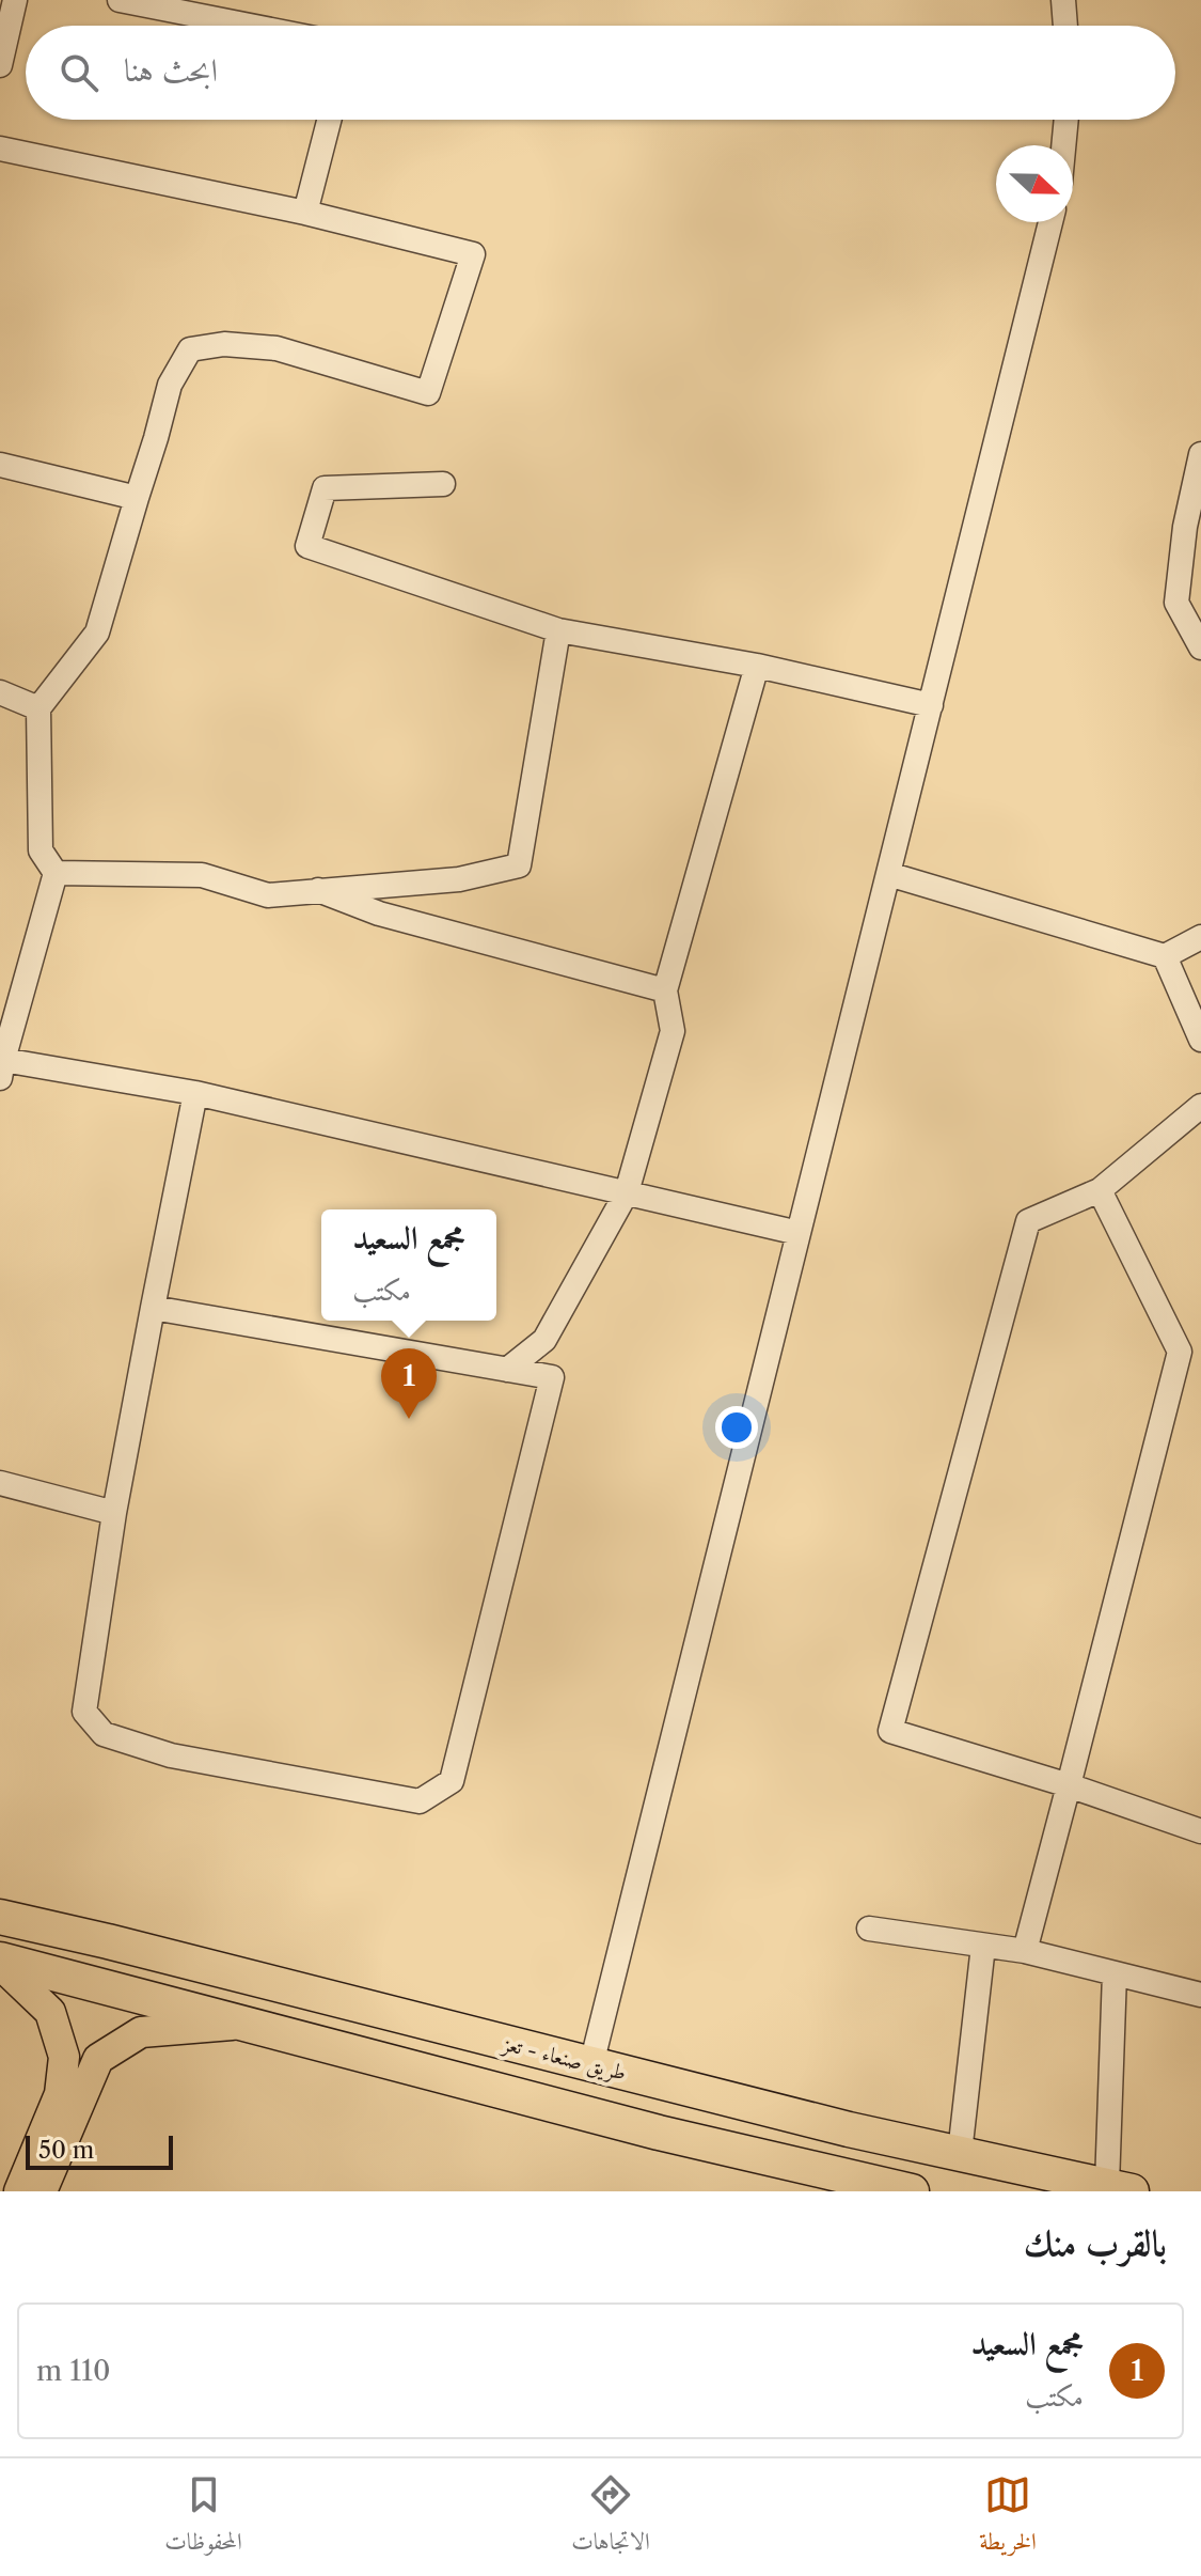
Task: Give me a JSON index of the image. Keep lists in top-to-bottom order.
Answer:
{
  "streets": {
    "highway": ["طريق صنعاء - تعز"]
  },
  "scale_bar": "50 m",
  "north": "right",
  "page": {
    "search": "ابحث هنا",
    "popup": ["مجمع السعيد", "مكتب"],
    "pins": "1",
    "scale": "50 m",
    "heading": "بالقرب منك",
    "list": [
      {
        "mark": "1",
        "name": "مجمع السعيد",
        "note": "مكتب",
        "value": "110 m"
      }
    ],
    "nav": ["الخريطة", "الاتجاهات", "المحفوظات"]
  }
}
